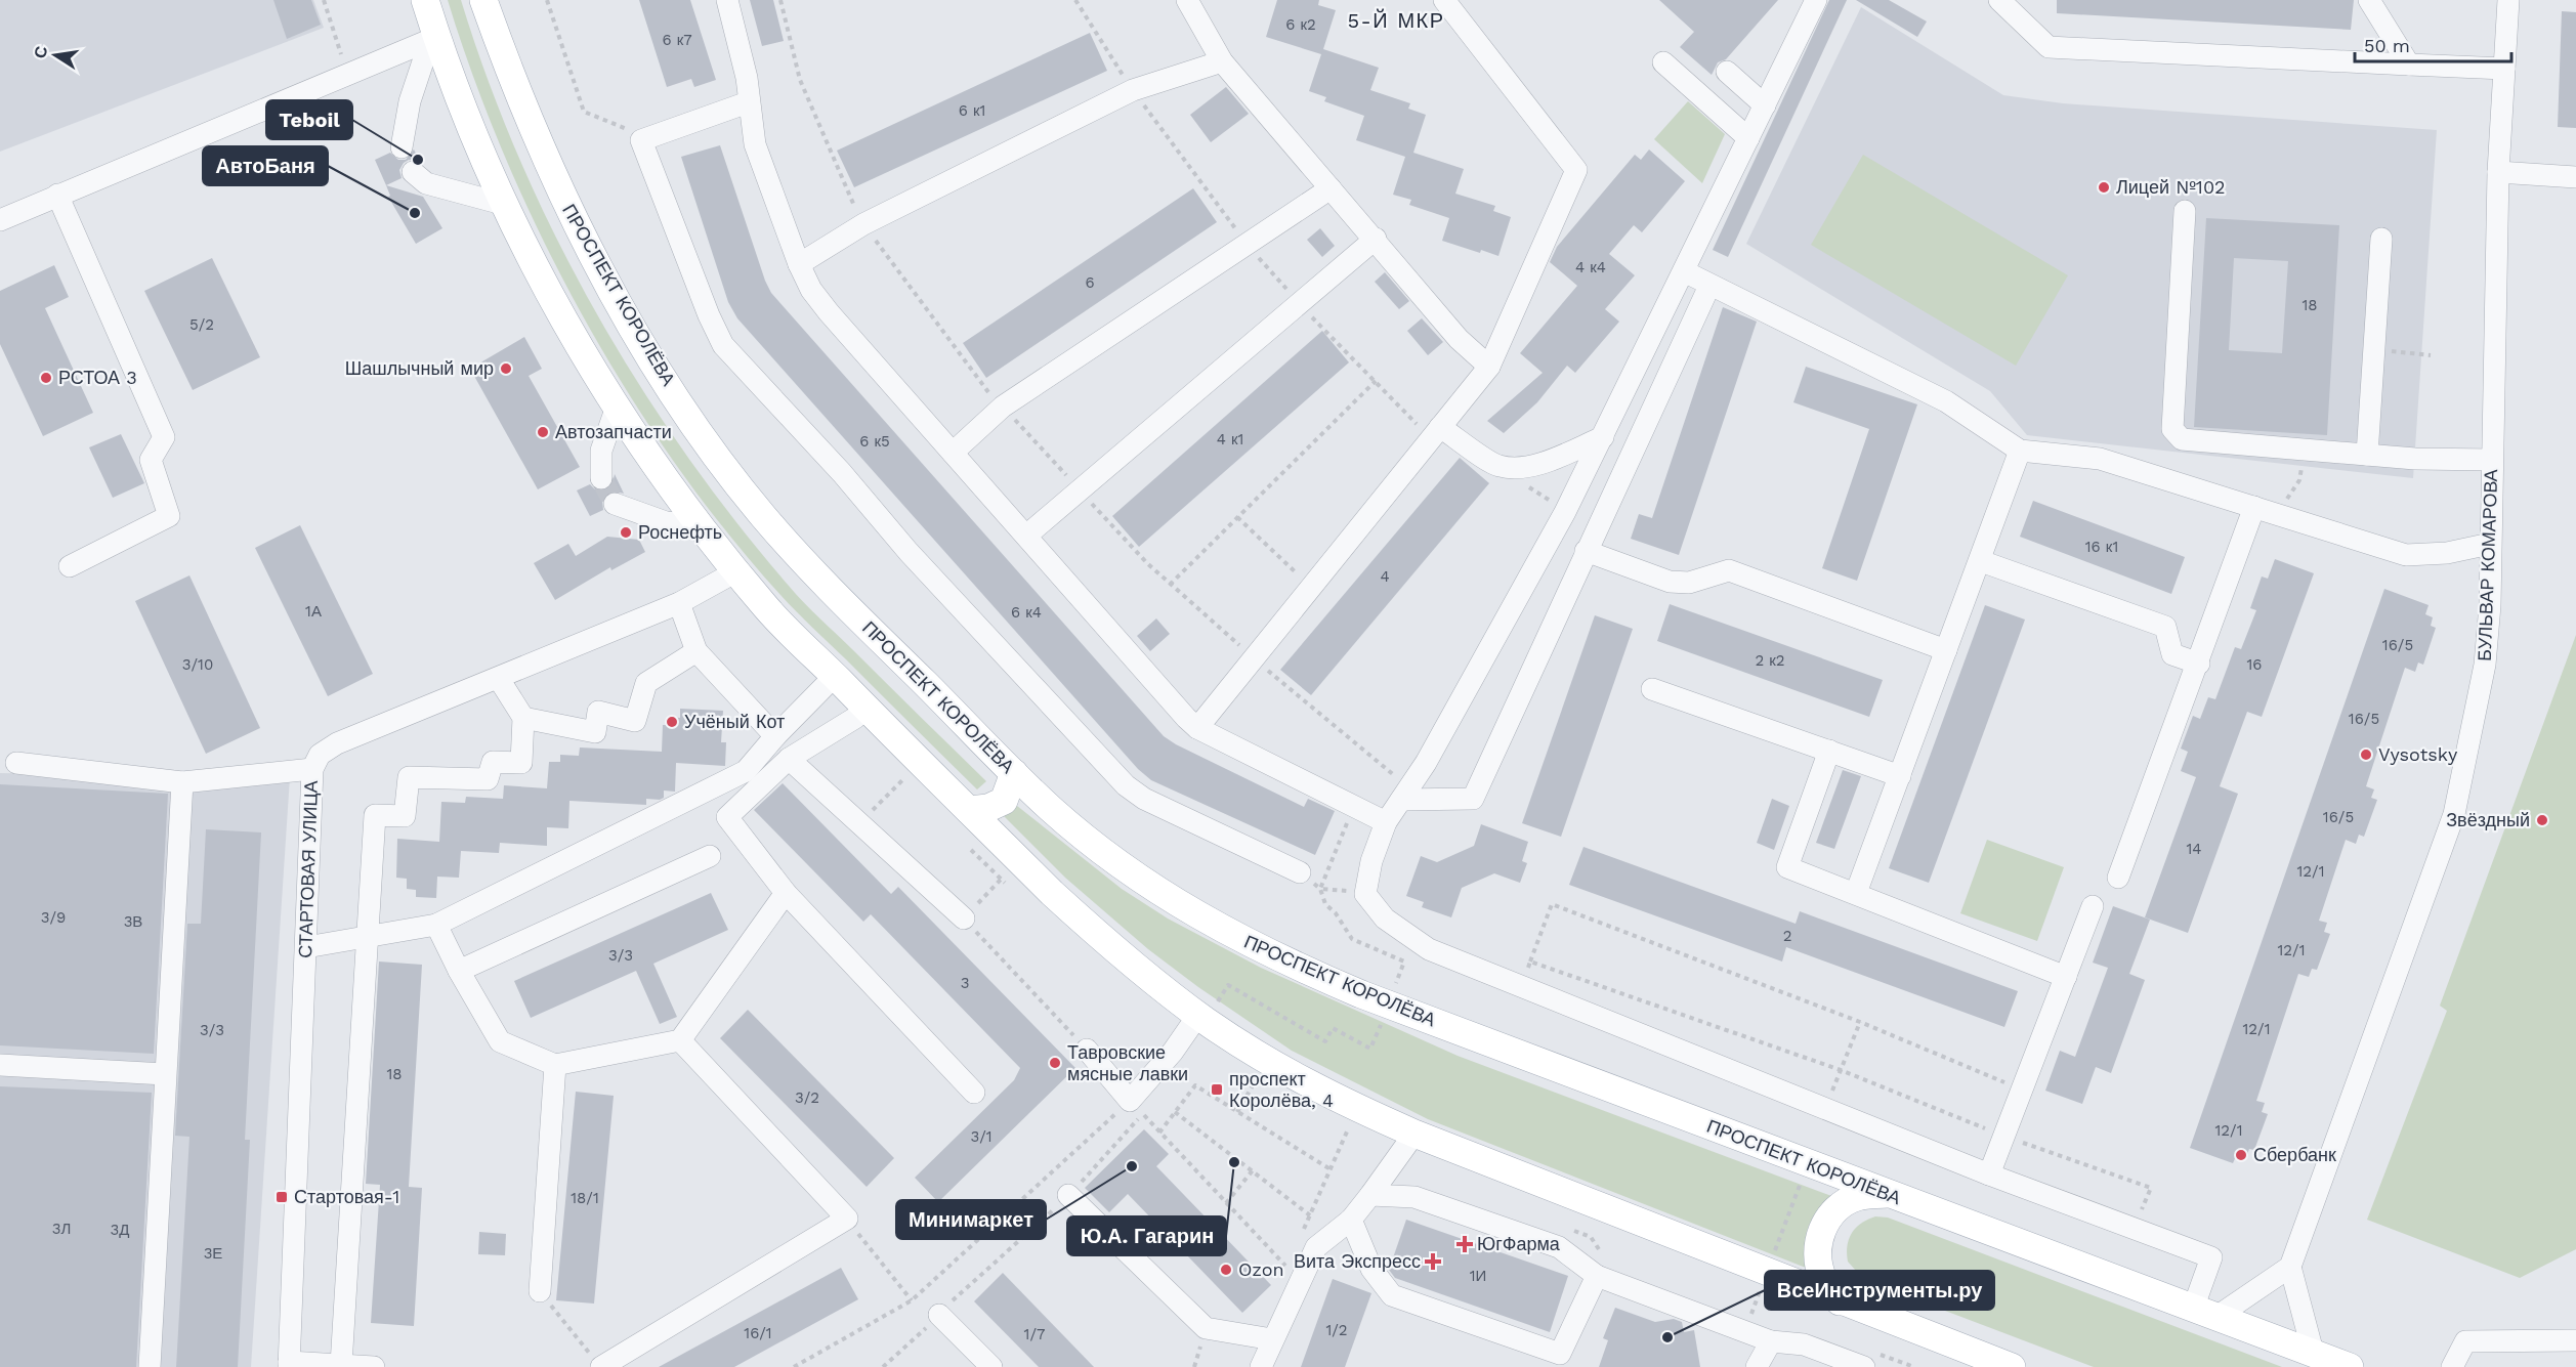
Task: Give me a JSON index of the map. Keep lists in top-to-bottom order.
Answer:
{
  "streets": {
    "main road": ["ПРОСПЕКТ КОРОЛЁВА"],
    "street": ["БУЛЬВАР КОМАРОВА", "СТАРТОВАЯ УЛИЦА"]
  },
  "districts": ["5-Й МКР"],
  "places": {
    "other": [
      "Teboil",
      "Лицей №102",
      "АвтоБаня",
      "Шашлычный мир",
      "РСТОА 3",
      "Автозапчасти",
      "Роснефть",
      "Учёный Кот",
      "Vysotsky",
      "Звёздный",
      "Тавровские мясные лавки",
      "Сбербанк",
      "Ю.А. Гагарин",
      "Минимаркет",
      "Ozon",
      "ВсеИнструменты.ру"
    ],
    "transit": ["проспект Королёва, 4", "Стартовая-1"],
    "health": ["ЮгФарма", "Вита Экспресс"]
  },
  "house_numbers": [
    "6 к2",
    "6 к7",
    "6 к1",
    "4 к4",
    "6",
    "18",
    "5/2",
    "4 к1",
    "6 к5",
    "16 к1",
    "4",
    "1А",
    "6 к4",
    "16/5",
    "2 к2",
    "3/10",
    "16",
    "16/5",
    "16/5",
    "14",
    "12/1",
    "3/9",
    "3В",
    "2",
    "12/1",
    "3/3",
    "3",
    "12/1",
    "3/3",
    "18",
    "3/2",
    "12/1",
    "3/1",
    "18/1",
    "3Л",
    "3Д",
    "3Е",
    "1И",
    "1/2",
    "16/1",
    "1/7"
  ],
  "scale_bar": "50 m",
  "north": "left"
}
